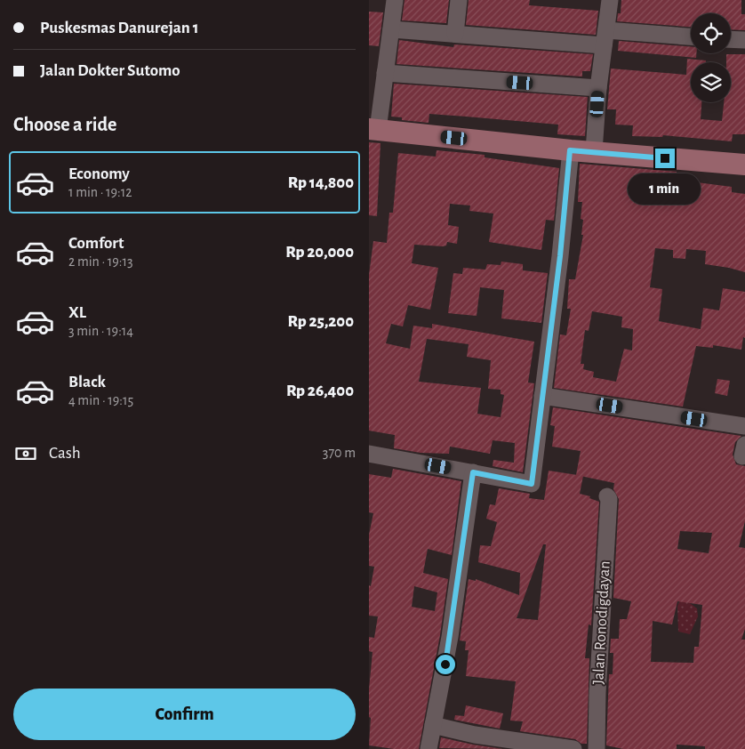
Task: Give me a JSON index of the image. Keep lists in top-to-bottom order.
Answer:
{
  "streets": {
    "street": ["Jalan Ronodigdayan"]
  },
  "page": {
    "banner": ["Puskesmas Danurejan 1", "Jalan Dokter Sutomo"],
    "heading": "Choose a ride",
    "list": [
      {
        "name": "Economy",
        "note": "1 min · 19:12",
        "value": "Rp 14,800"
      },
      {
        "name": "Comfort",
        "note": "2 min · 19:13",
        "value": "Rp 20,000"
      },
      {
        "name": "XL",
        "note": "3 min · 19:14",
        "value": "Rp 25,200"
      },
      {
        "name": "Black",
        "note": "4 min · 19:15",
        "value": "Rp 26,400"
      }
    ],
    "bubble": "1 min",
    "pay": ["Cash", "370 m"],
    "buttons": "Confirm"
  }
}
